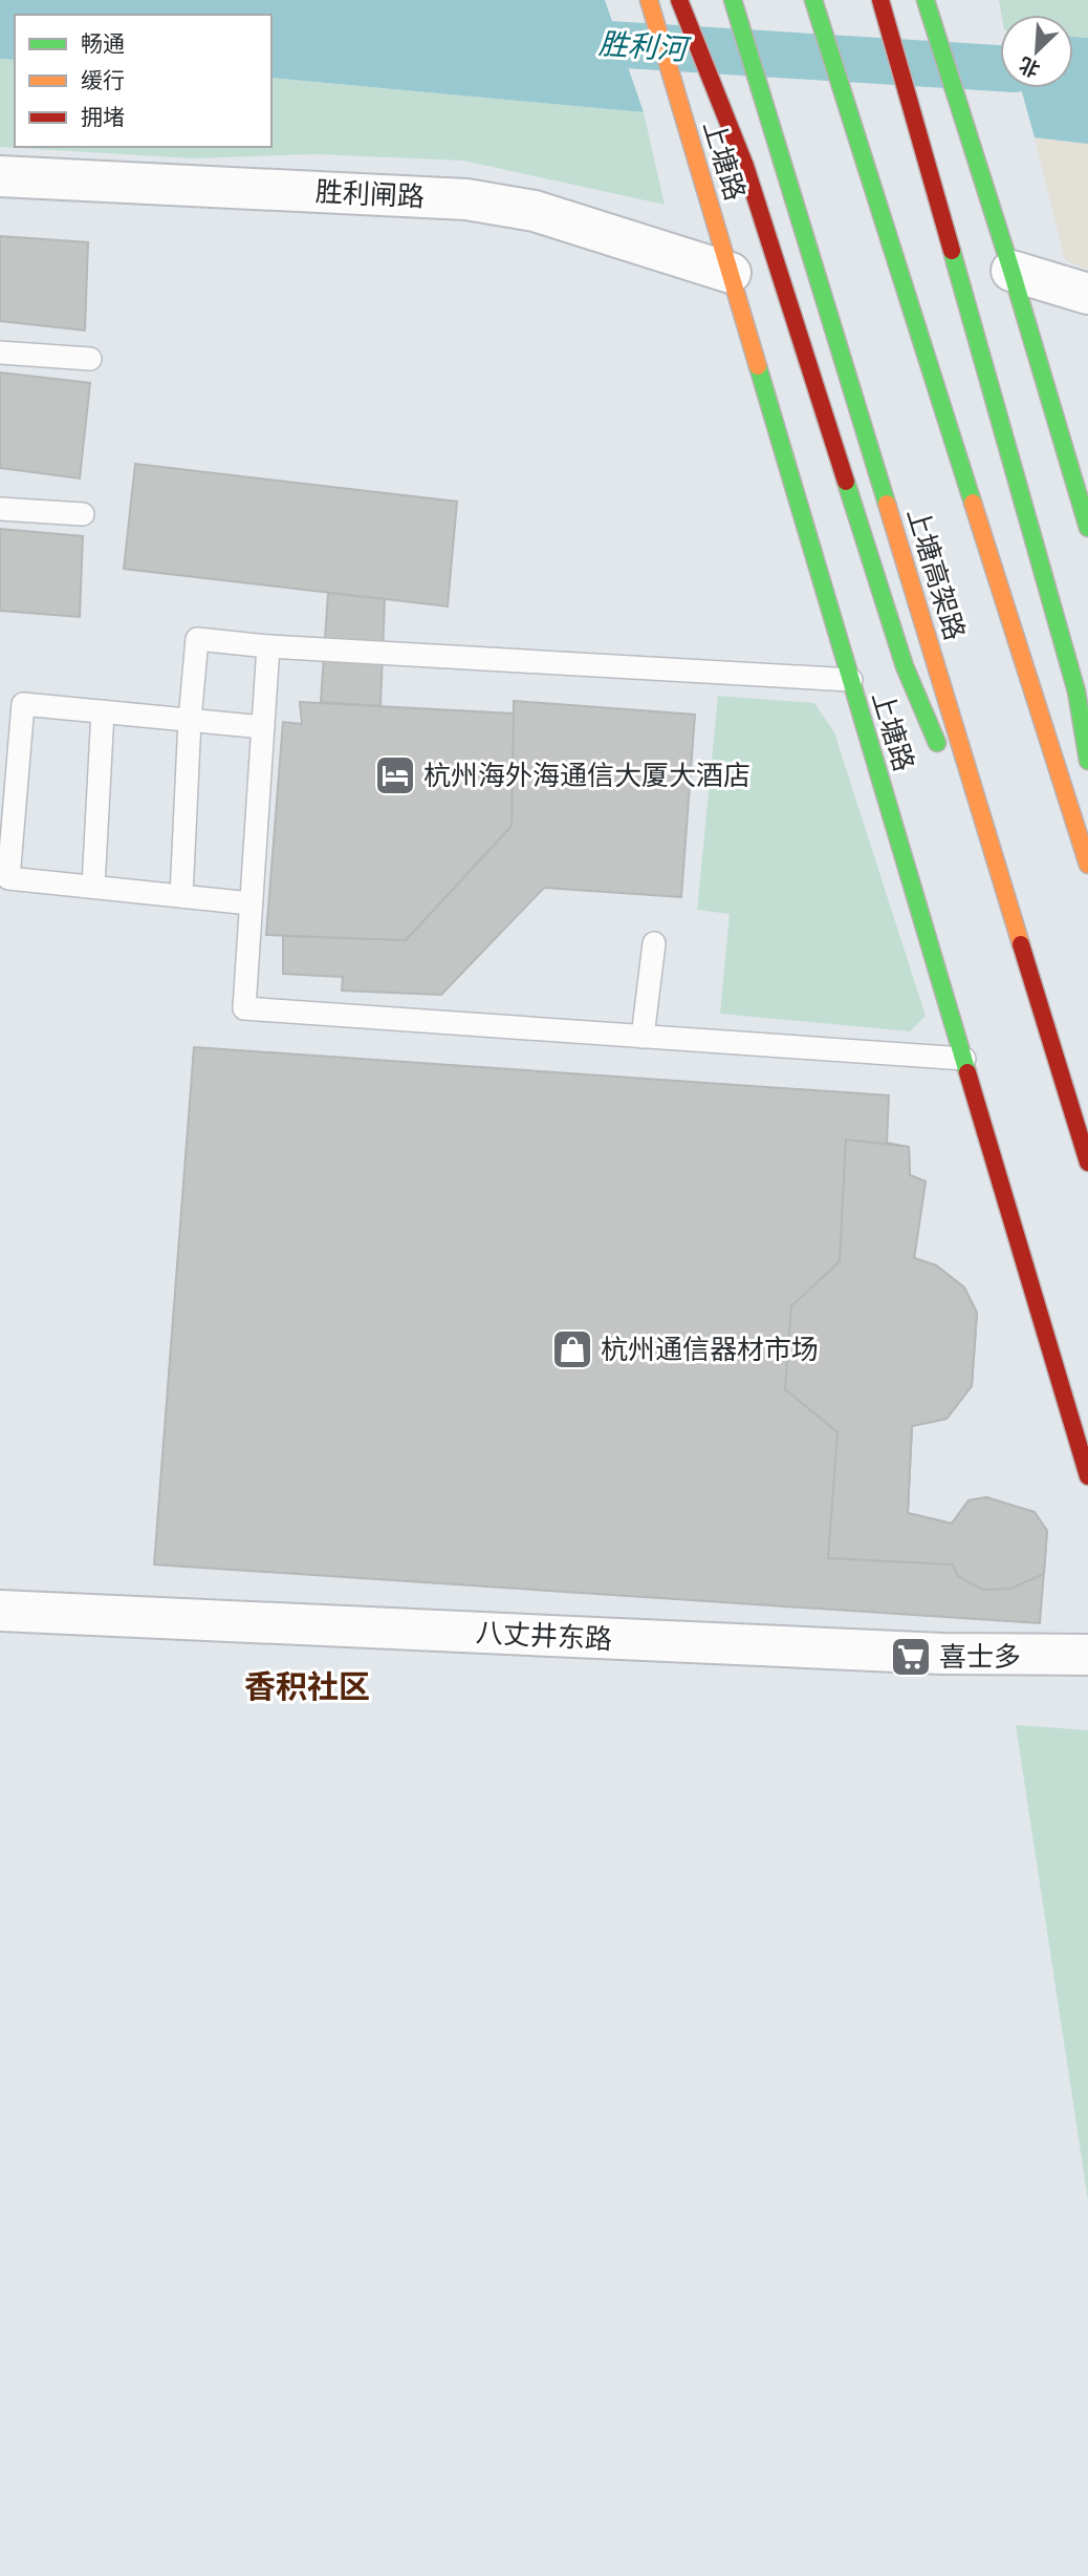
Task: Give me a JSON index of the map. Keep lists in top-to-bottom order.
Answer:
{
  "streets": {
    "main road": ["上塘路", "上塘高架路"],
    "street": ["胜利闸路", "八丈井东路"]
  },
  "crossings": [
    ["上塘路", "胜利闸路"]
  ],
  "districts": ["香积社区"],
  "water": ["胜利河"],
  "places": {
    "hotel": ["杭州海外海通信大厦大酒店"],
    "shop": ["杭州通信器材市场"],
    "supermarket": ["喜士多"]
  },
  "legend": ["畅通", "缓行", "拥堵"],
  "north": "bottom left"
}
